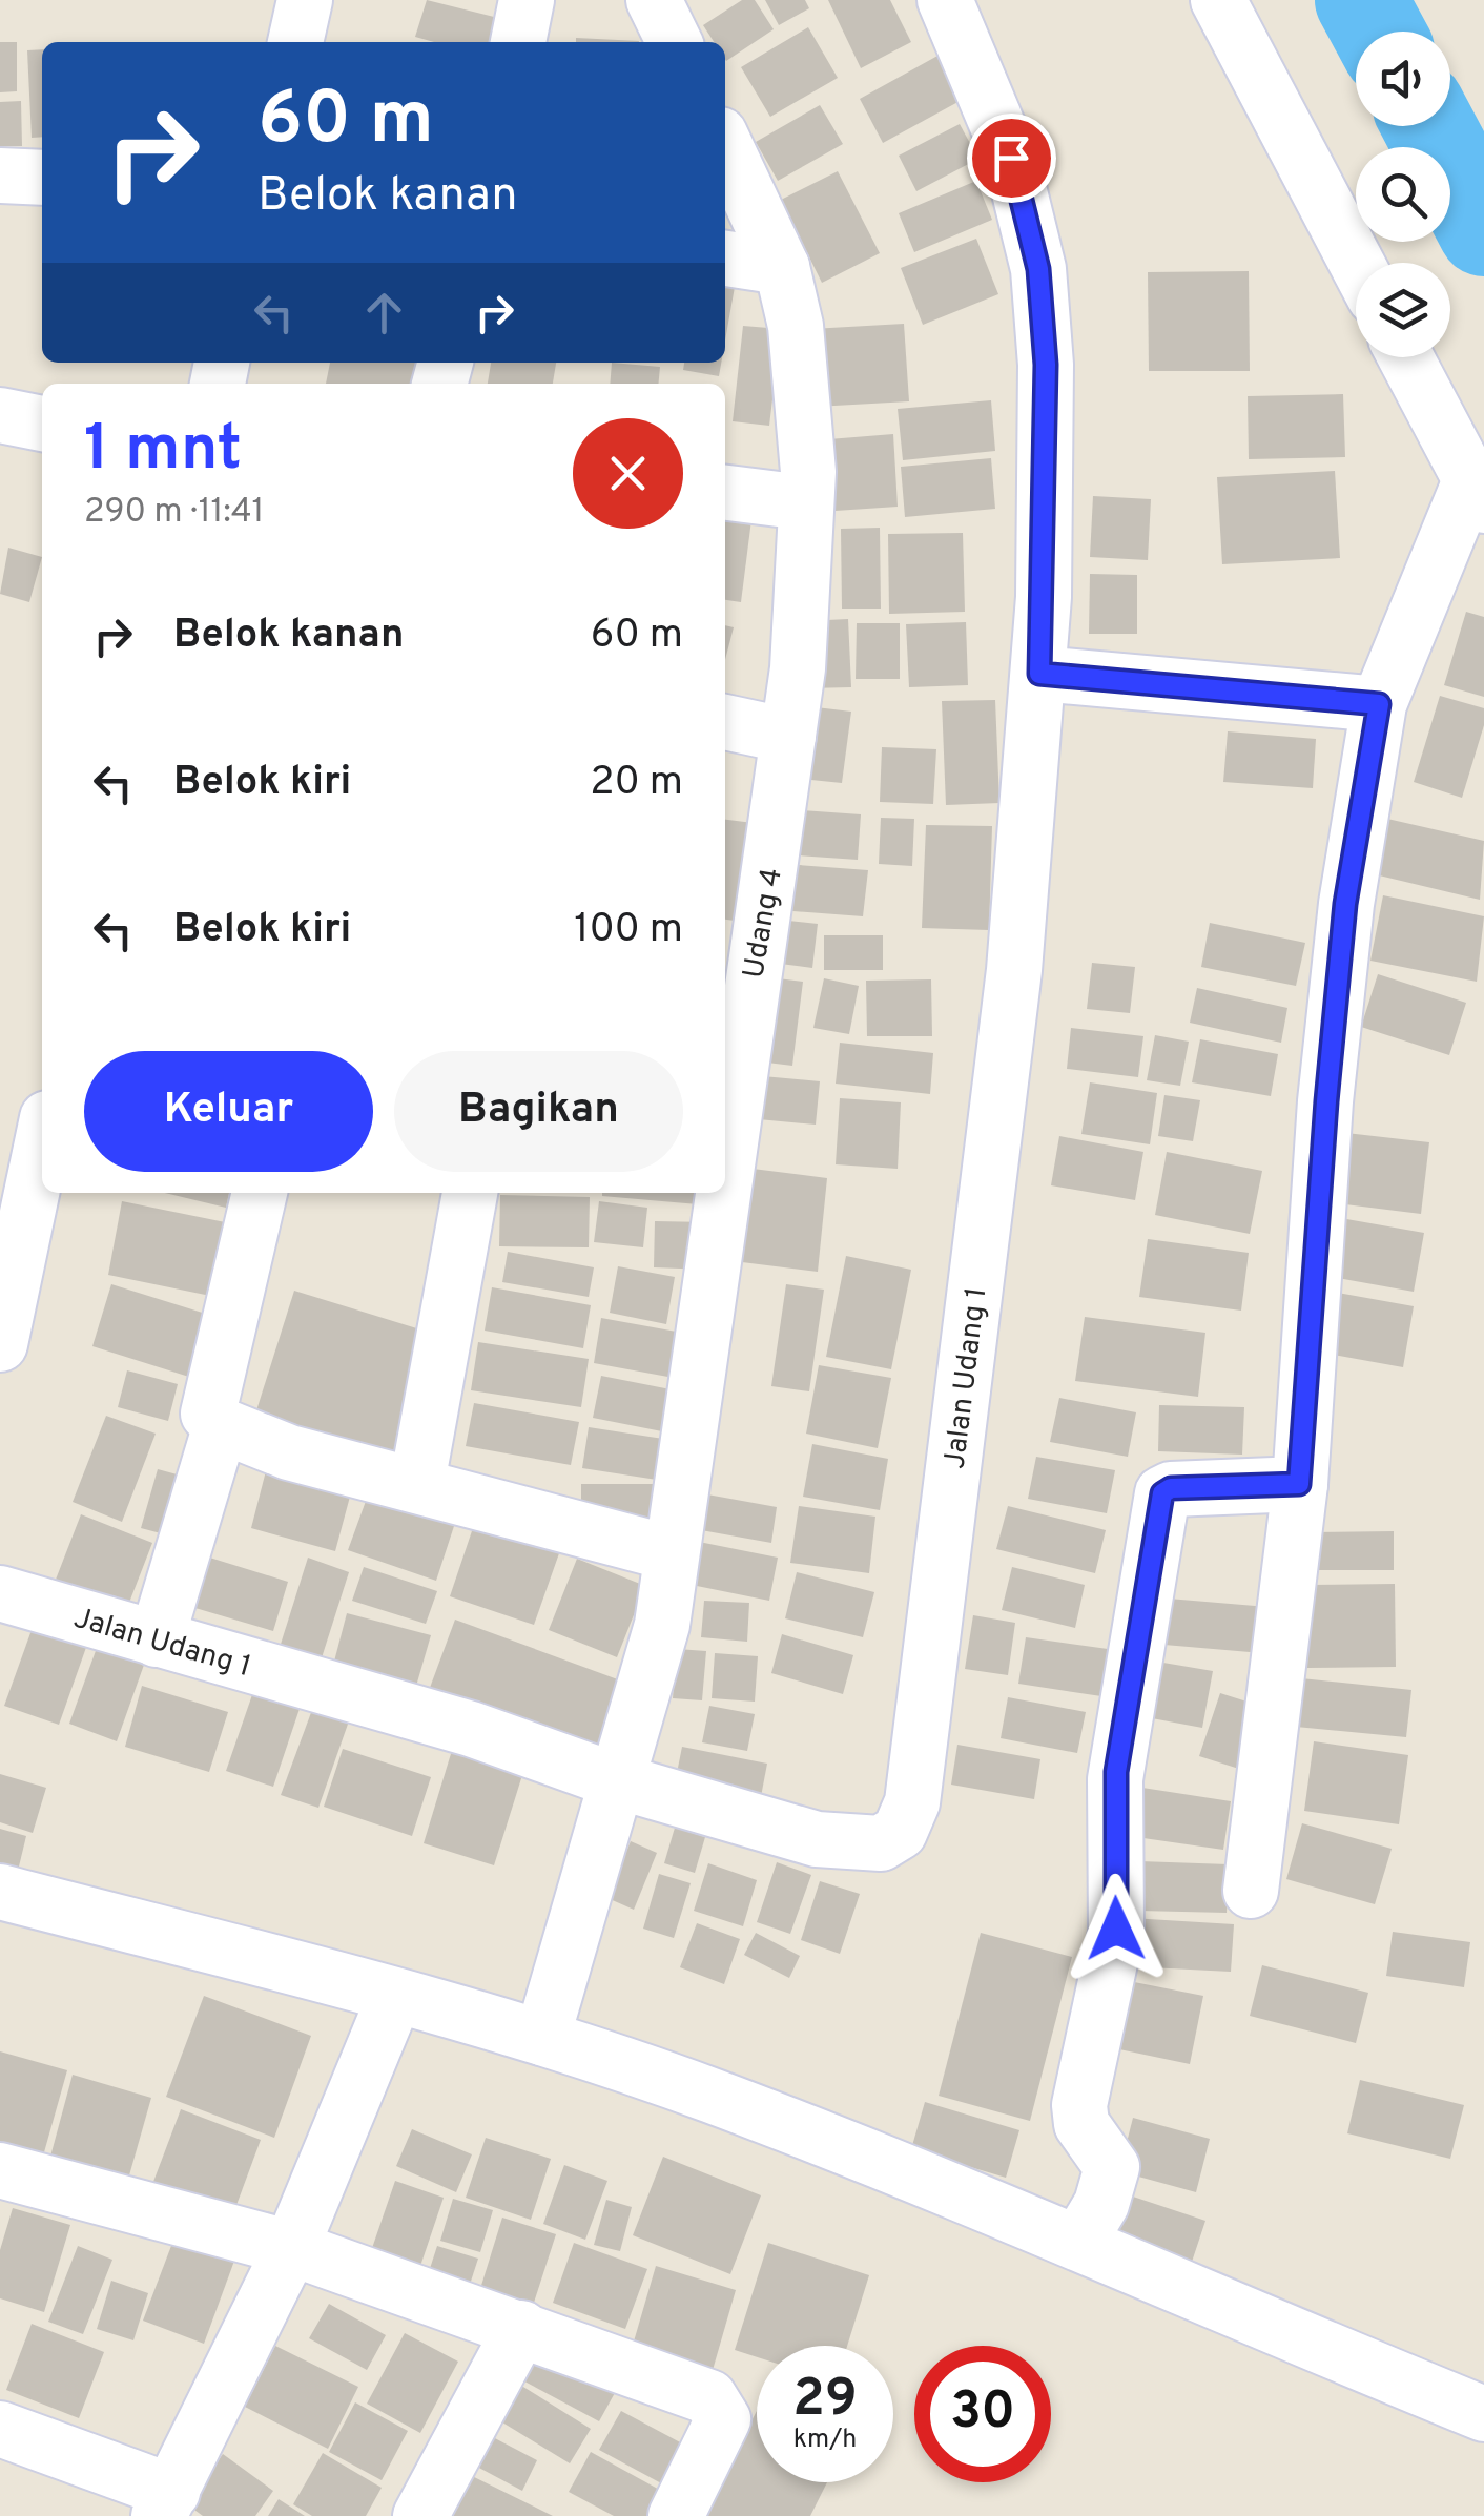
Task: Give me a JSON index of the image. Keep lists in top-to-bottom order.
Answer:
{
  "streets": {
    "street": ["Udang 4", "Jalan Udang 1"]
  },
  "crossings": [
    ["Udang 4", "Jalan Udang 1"]
  ],
  "page": {
    "turn": ["60 m", "Belok kanan"],
    "heading": ["1 mnt", "290 m · 11:41"],
    "list": [
      {
        "name": "Belok kanan",
        "value": "60 m"
      },
      {
        "name": "Belok kiri",
        "value": "20 m"
      },
      {
        "name": "Belok kiri",
        "value": "100 m"
      }
    ],
    "buttons": ["Keluar", "Bagikan"],
    "speed": "29 km/h",
    "limit": "30"
  }
}
